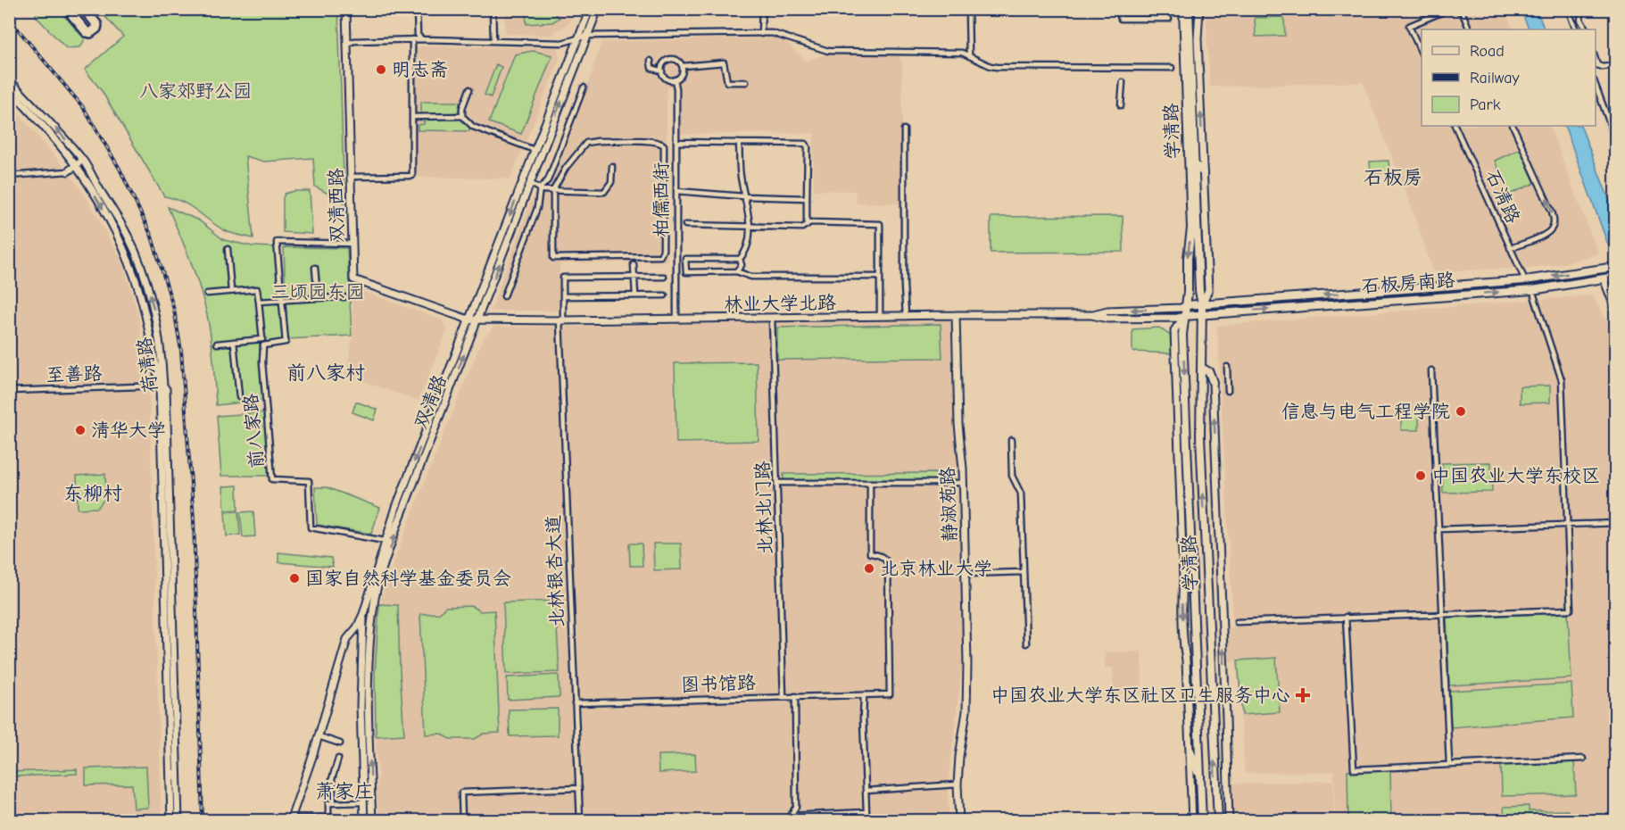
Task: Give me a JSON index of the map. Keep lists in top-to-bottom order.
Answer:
{
  "streets": {
    "main road": [
      "学清路",
      "双清西路",
      "石板房南路",
      "林业大学北路",
      "荷清路",
      "双清路",
      "静淑苑路"
    ],
    "street": [
      "石清路",
      "柏儒西街",
      "至善路",
      "前八家路",
      "北林北门路",
      "北林银杏大道",
      "图书馆路"
    ]
  },
  "crossings": [
    ["学清路", "石板房南路"],
    ["学清路", "林业大学北路"],
    ["石清路", "石板房南路"],
    ["柏儒西街", "林业大学北路"],
    ["双清西路", "林业大学北路"],
    ["双清西路", "双清路"],
    ["石板房南路", "林业大学北路"],
    ["林业大学北路", "双清路"],
    ["林业大学北路", "静淑苑路"],
    ["林业大学北路", "北林北门路"],
    ["林业大学北路", "北林银杏大道"],
    ["双清路", "前八家路"],
    ["北林北门路", "图书馆路"],
    ["北林银杏大道", "图书馆路"]
  ],
  "districts": [
    "石板房",
    "前八家村",
    "东柳村",
    "萧家庄"
  ],
  "parks": ["八家郊野公园", "三顷园东园"],
  "places": {
    "other": [
      "明志斋",
      "信息与电气工程学院",
      "清华大学",
      "中国农业大学东校区",
      "北京林业大学",
      "国家自然科学基金委员会"
    ],
    "health": ["中国农业大学东区社区卫生服务中心"]
  },
  "legend": ["Road", "Railway", "Park"]
}
